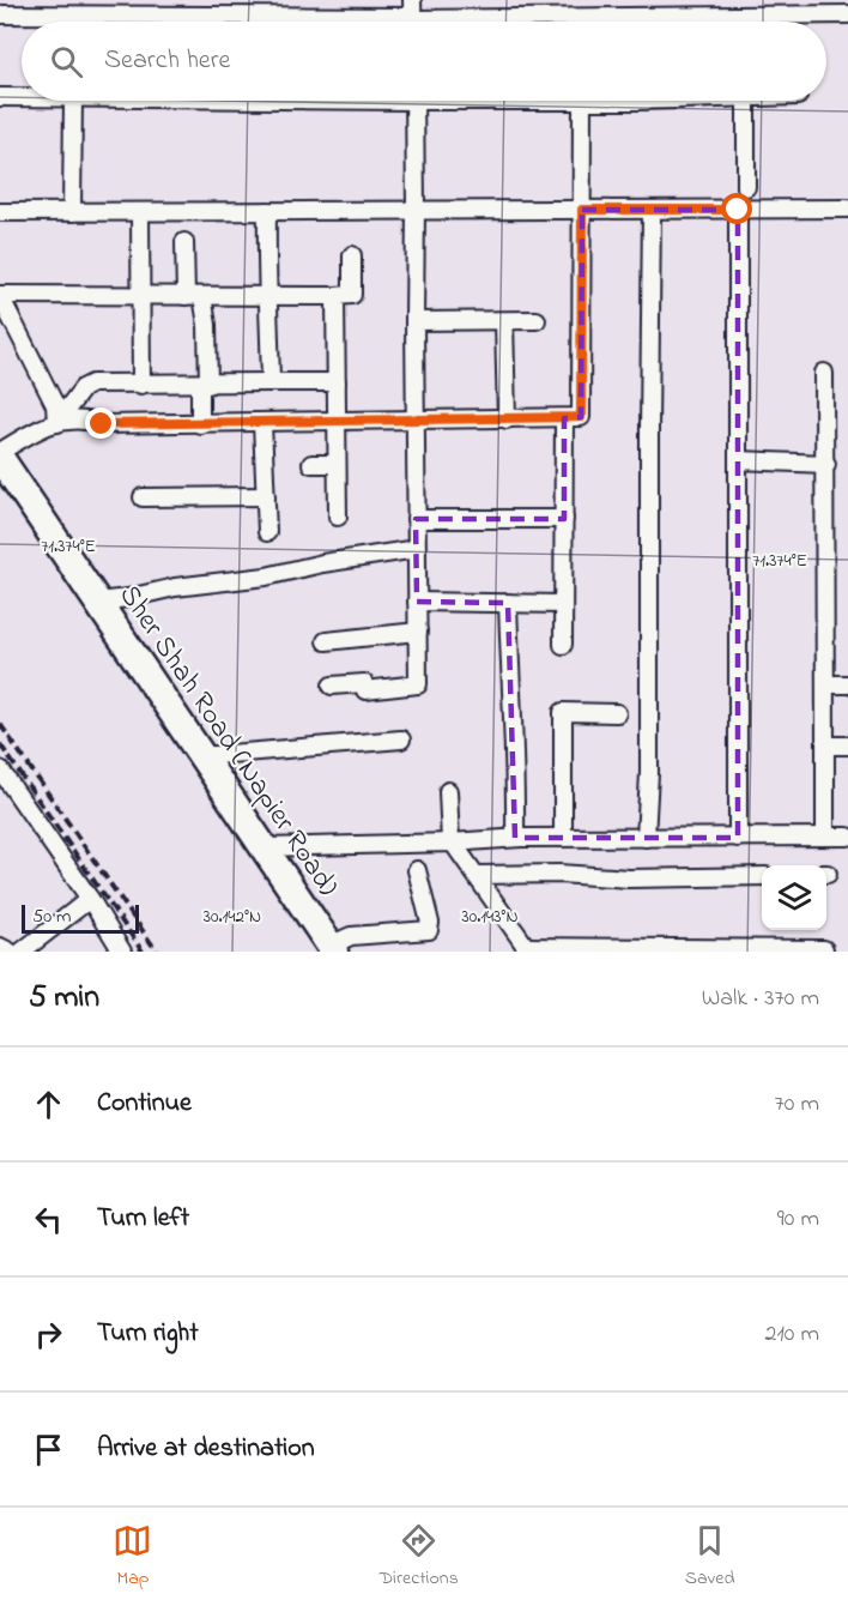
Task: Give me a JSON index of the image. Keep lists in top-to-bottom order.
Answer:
{
  "streets": {
    "main road": ["Sher Shah Road (Napier Road)"]
  },
  "scale_bar": "50 m",
  "page": {
    "search": "Search here",
    "scale": "50 m",
    "heading": ["5 min", "Walk · 370 m"],
    "list": [
      ["Continue", "70 m"],
      ["Turn left", "90 m"],
      ["Turn right", "210 m"],
      "Arrive at destination"
    ],
    "nav": ["Map", "Directions", "Saved"]
  },
  "coordinates": ["71.374°E", "30.142°N", "30.143°N"]
}
